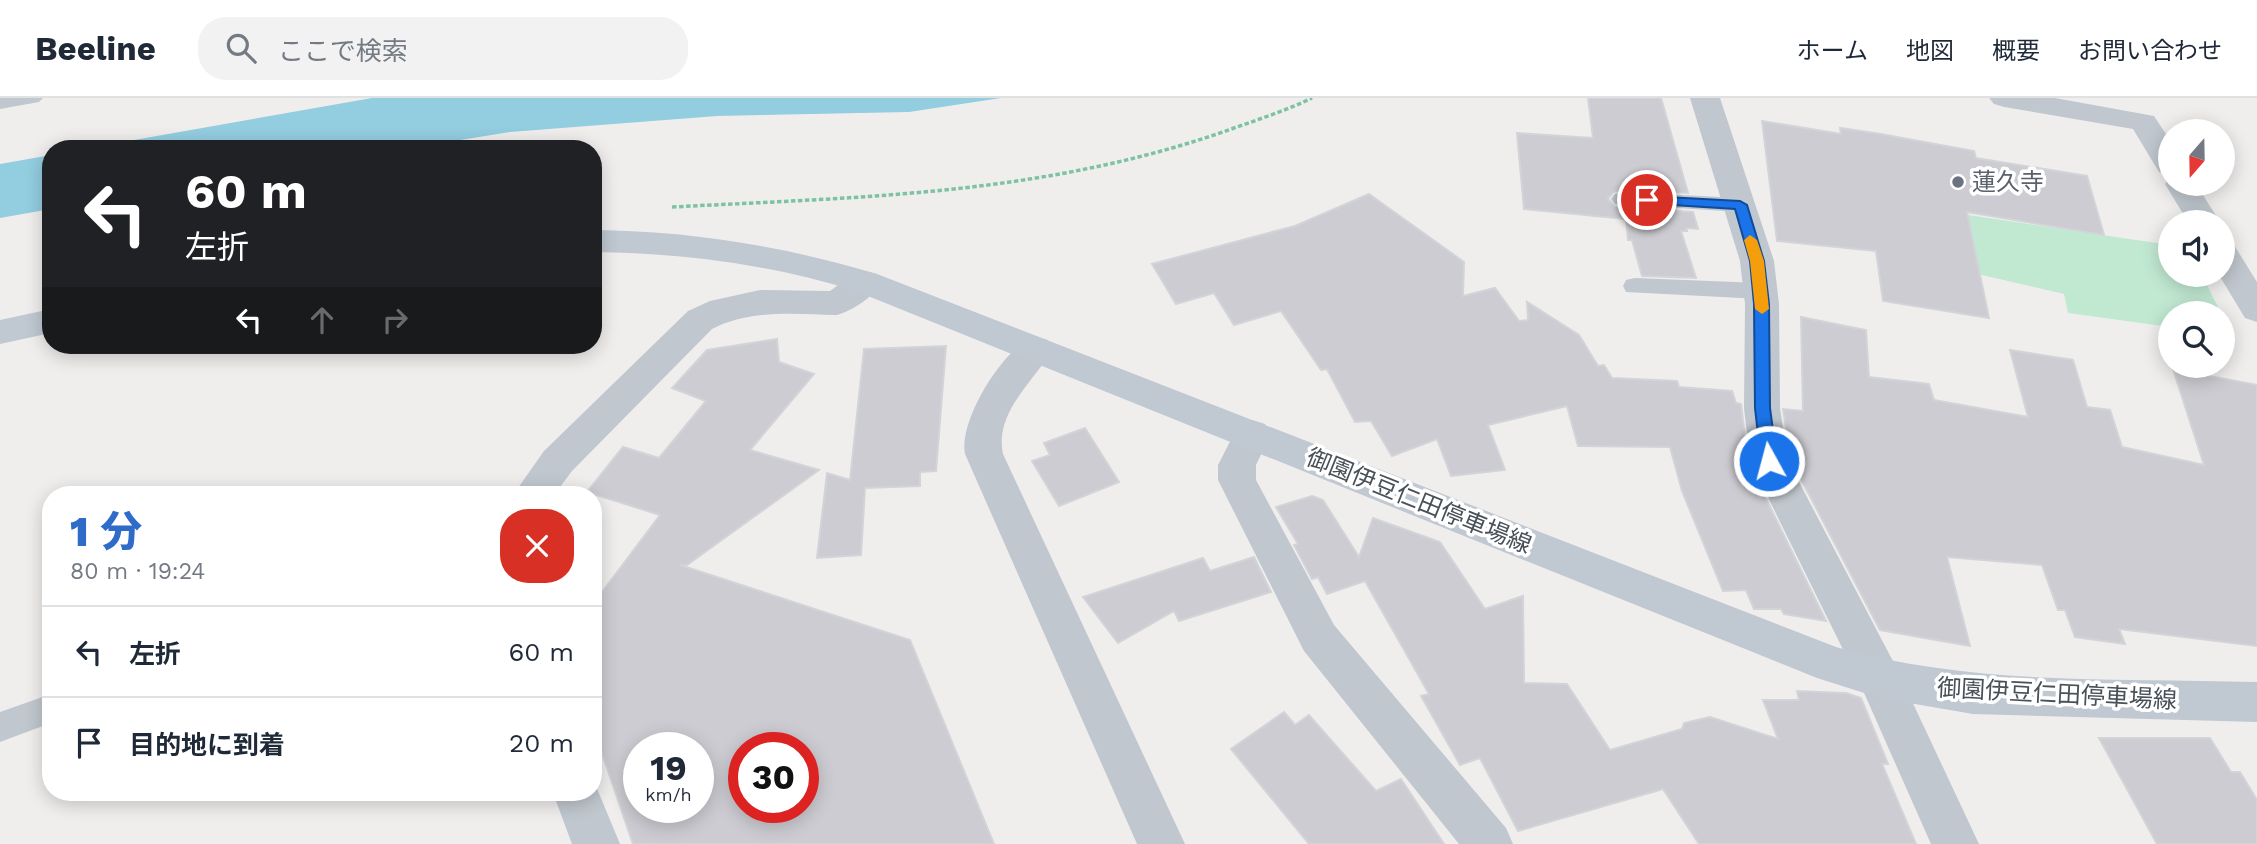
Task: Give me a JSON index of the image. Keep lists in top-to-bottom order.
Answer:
{
  "streets": {
    "main road": ["御園伊豆仁田停車場線"]
  },
  "places": ["蓮久寺"],
  "north": "bottom",
  "page": {
    "header": "Beeline",
    "search": "ここで検索",
    "nav": [
      "ホーム",
      "地図",
      "概要",
      "お問い合わせ"
    ],
    "turn": ["60 m", "左折"],
    "heading": ["1 分", "80 m · 19:24"],
    "list": [
      {
        "name": "左折",
        "value": "60 m"
      },
      {
        "name": "目的地に到着",
        "value": "20 m"
      }
    ],
    "speed": "19 km/h",
    "limit": "30"
  }
}
